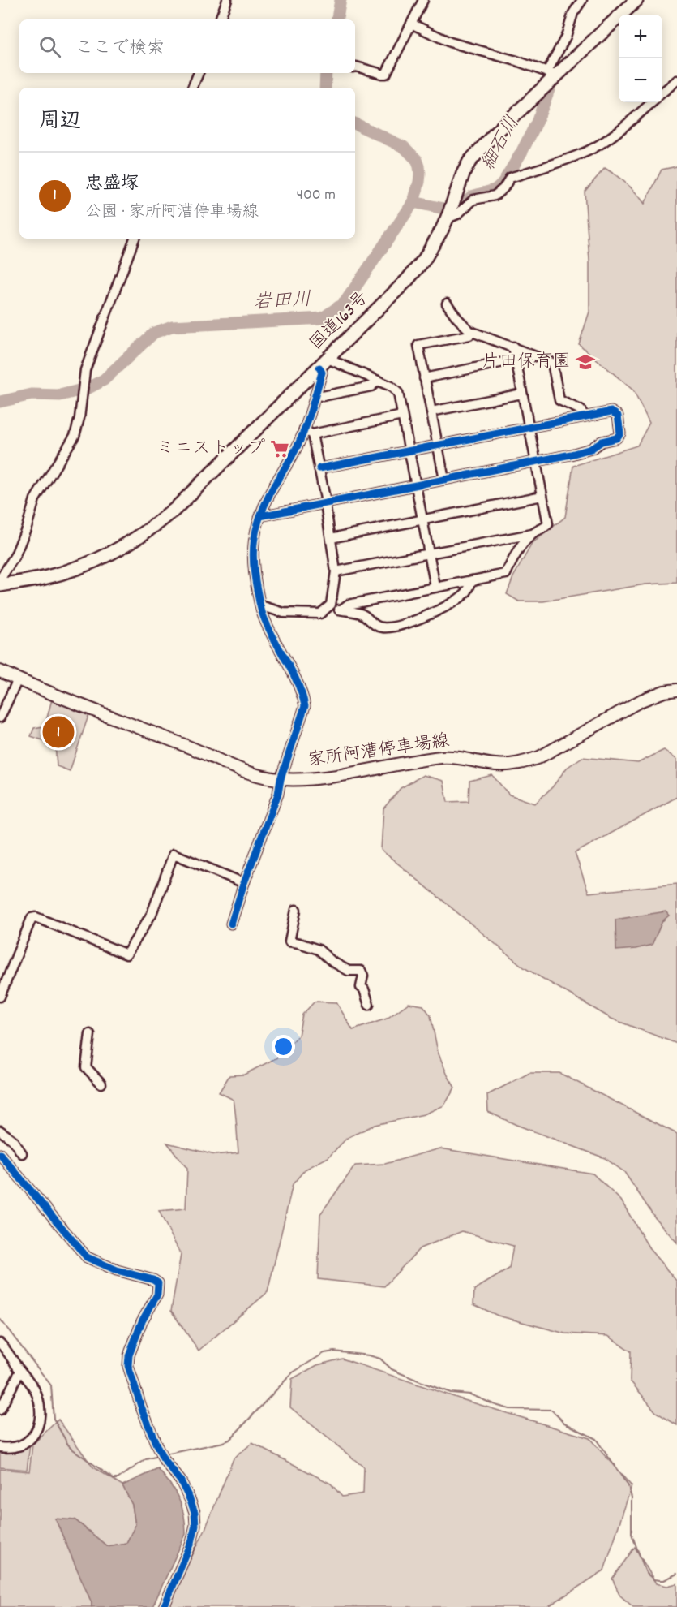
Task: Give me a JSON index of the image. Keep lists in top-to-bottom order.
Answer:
{
  "streets": {
    "highway": ["国道163号"],
    "main road": ["家所阿漕停車場線"]
  },
  "water": ["細石川", "岩田川"],
  "places": {
    "school or university": ["片田保育園"],
    "supermarket": ["ミニストップ"]
  },
  "page": {
    "map_buttons": ["+", "−"],
    "search": "ここで検索",
    "heading": "周辺",
    "list": [
      {
        "mark": "1",
        "name": "忠盛塚",
        "note": "公園 · 家所阿漕停車場線",
        "value": "400 m"
      }
    ],
    "pins": "1"
  }
}
